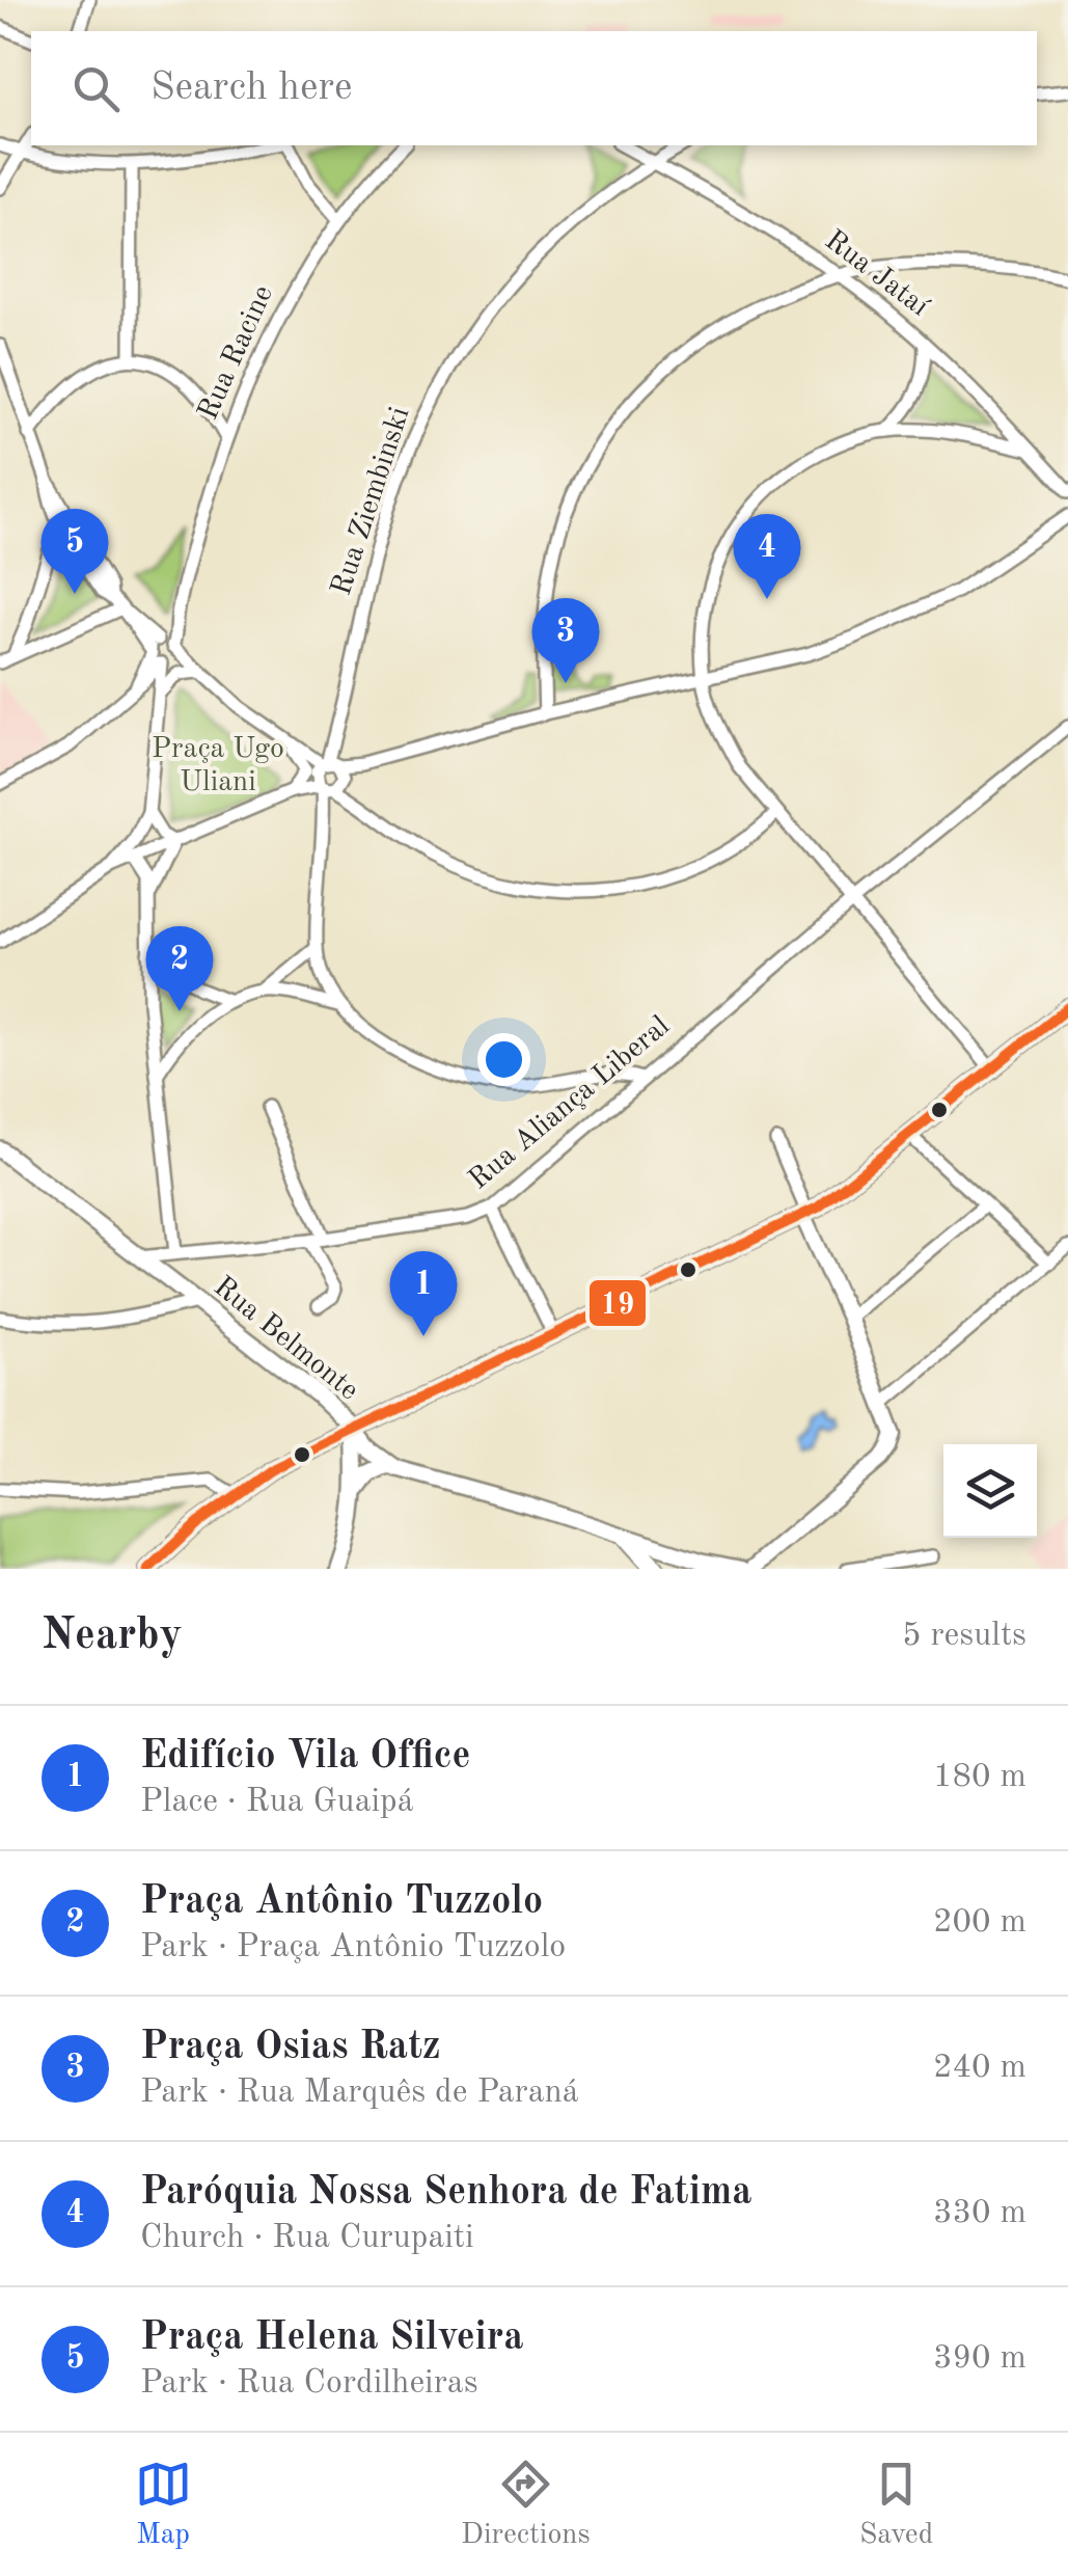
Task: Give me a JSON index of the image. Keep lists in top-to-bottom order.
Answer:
{
  "streets": {
    "main road": ["Rua Belmonte"],
    "street": [
      "Rua Jataí",
      "Rua Racine",
      "Rua Ziembinski",
      "Rua Aliança Liberal"
    ]
  },
  "crossings": [
    ["Rua Jataí", "Rua Ziembinski"],
    ["Rua Aliança Liberal", "Rua Belmonte"]
  ],
  "parks": ["Praça Ugo Uliani"],
  "lines": ["transit line 19"],
  "page": {
    "search": "Search here",
    "pins": [
      "5",
      "4",
      "3",
      "2",
      "1"
    ],
    "heading": ["Nearby", "5 results"],
    "list": [
      {
        "mark": "1",
        "name": "Edifício Vila Office",
        "note": "Place · Rua Guaipá",
        "value": "180 m"
      },
      {
        "mark": "2",
        "name": "Praça Antônio Tuzzolo",
        "note": "Park · Praça Antônio Tuzzolo",
        "value": "200 m"
      },
      {
        "mark": "3",
        "name": "Praça Osias Ratz",
        "note": "Park · Rua Marquês de Paraná",
        "value": "240 m"
      },
      {
        "mark": "4",
        "name": "Paróquia Nossa Senhora de Fatima",
        "note": "Church · Rua Curupaiti",
        "value": "330 m"
      },
      {
        "mark": "5",
        "name": "Praça Helena Silveira",
        "note": "Park · Rua Cordilheiras",
        "value": "390 m"
      }
    ],
    "nav": ["Map", "Directions", "Saved"]
  }
}
